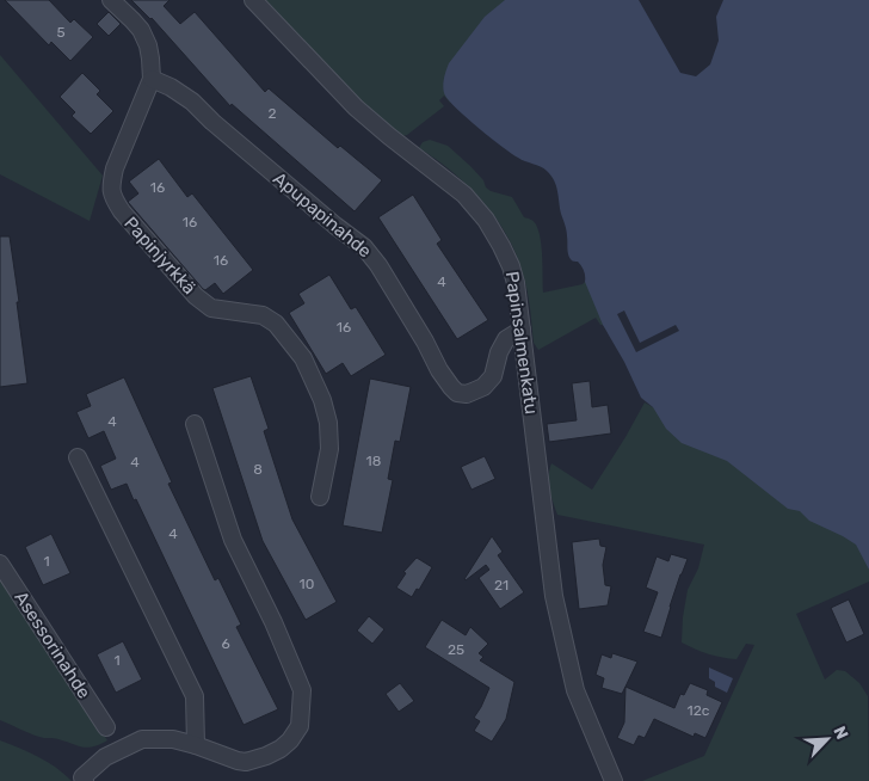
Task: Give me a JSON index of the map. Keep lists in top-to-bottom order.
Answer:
{
  "streets": {
    "street": [
      "Apupapinahde",
      "Papinjyrkkä",
      "Papinsalmenkatu",
      "Asessorinahde"
    ]
  },
  "crossings": [
    ["Apupapinahde", "Papinjyrkkä"],
    ["Apupapinahde", "Papinsalmenkatu"]
  ],
  "house_numbers": [
    "5",
    "2",
    "16",
    "16",
    "16",
    "4",
    "16",
    "4",
    "18",
    "4",
    "8",
    "4",
    "1",
    "10",
    "21",
    "6",
    "25",
    "1",
    "12c"
  ],
  "north": "top right"
}
